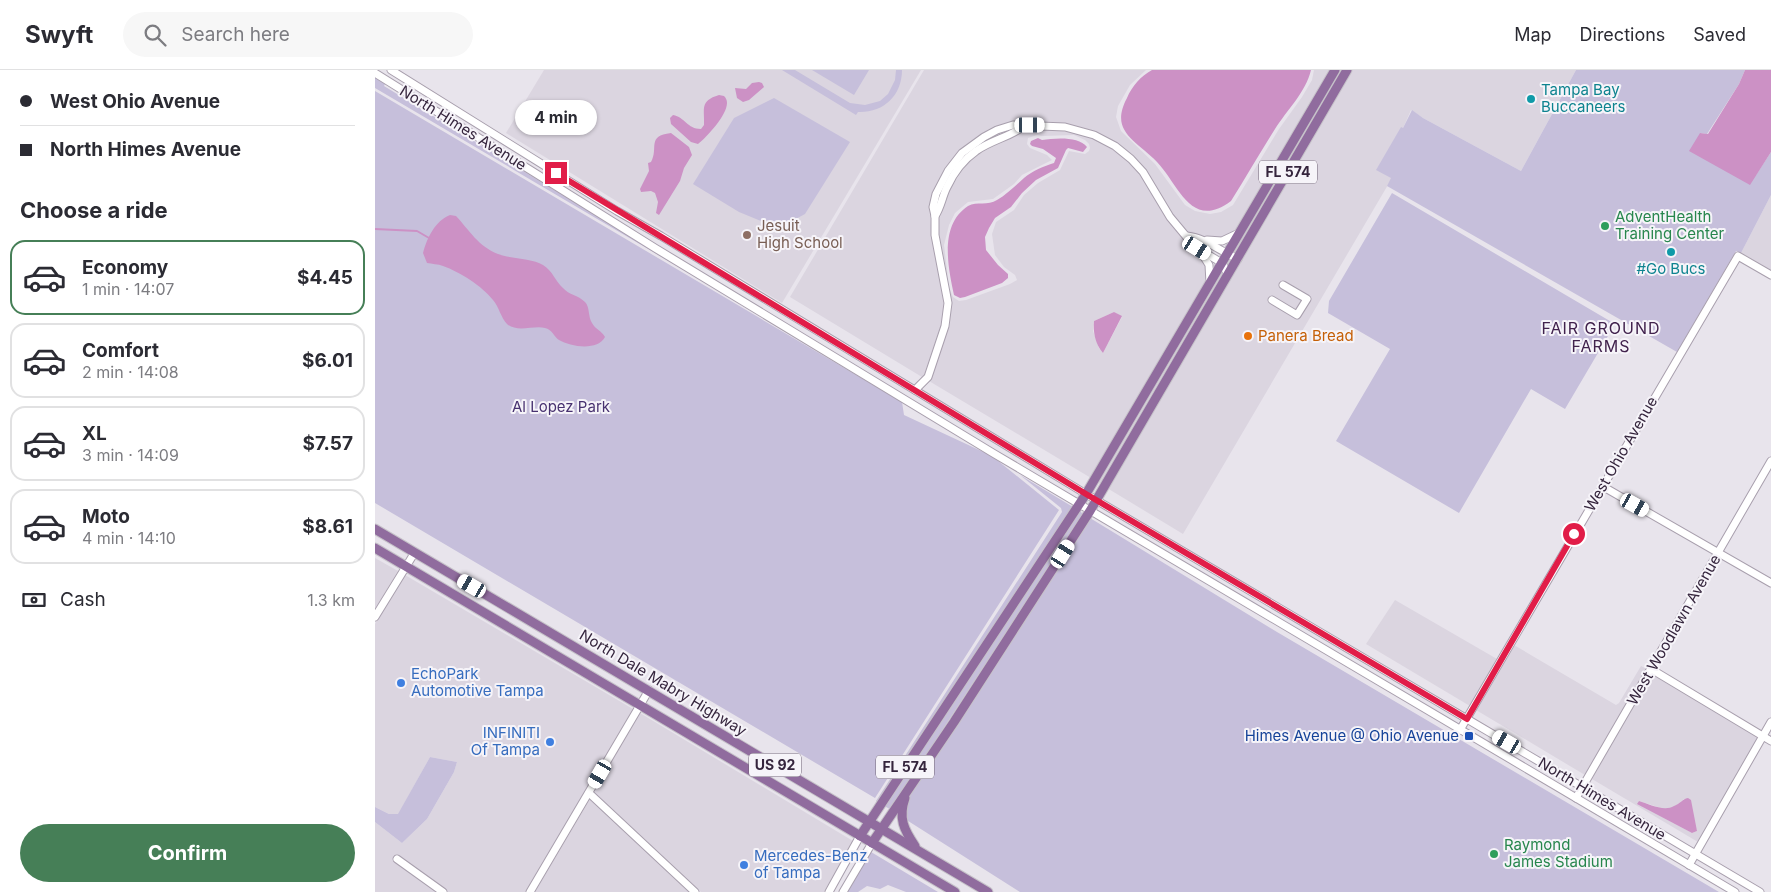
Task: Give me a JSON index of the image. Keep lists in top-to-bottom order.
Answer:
{
  "streets": {
    "main road": ["FL 574", "North Dale Mabry Highway", "US 92"],
    "street": ["North Himes Avenue", "West Ohio Avenue", "West Woodlawn Avenue"]
  },
  "crossings": [
    ["North Himes Avenue", "FL 574"],
    ["North Himes Avenue", "West Ohio Avenue"],
    ["North Himes Avenue", "West Woodlawn Avenue"],
    ["FL 574", "North Dale Mabry Highway"]
  ],
  "districts": ["FAIR GROUND FARMS"],
  "parks": ["Al Lopez Park"],
  "places": {
    "other": [
      "Tampa Bay Buccaneers",
      "AdventHealth Training Center",
      "Jesuit High School",
      "#Go Bucs",
      "Panera Bread",
      "EchoPark Automotive Tampa",
      "INFINITI Of Tampa",
      "Raymond James Stadium",
      "Mercedes-Benz of Tampa"
    ],
    "transit": ["Himes Avenue @ Ohio Avenue"]
  },
  "page": {
    "header": "Swyft",
    "search": "Search here",
    "nav": ["Map", "Directions", "Saved"],
    "banner": ["West Ohio Avenue", "North Himes Avenue"],
    "bubble": "4 min",
    "heading": "Choose a ride",
    "list": [
      {
        "name": "Economy",
        "note": "1 min · 14:07",
        "value": "$4.45"
      },
      {
        "name": "Comfort",
        "note": "2 min · 14:08",
        "value": "$6.01"
      },
      {
        "name": "XL",
        "note": "3 min · 14:09",
        "value": "$7.57"
      },
      {
        "name": "Moto",
        "note": "4 min · 14:10",
        "value": "$8.61"
      }
    ],
    "pay": ["Cash", "1.3 km"],
    "buttons": "Confirm"
  }
}
